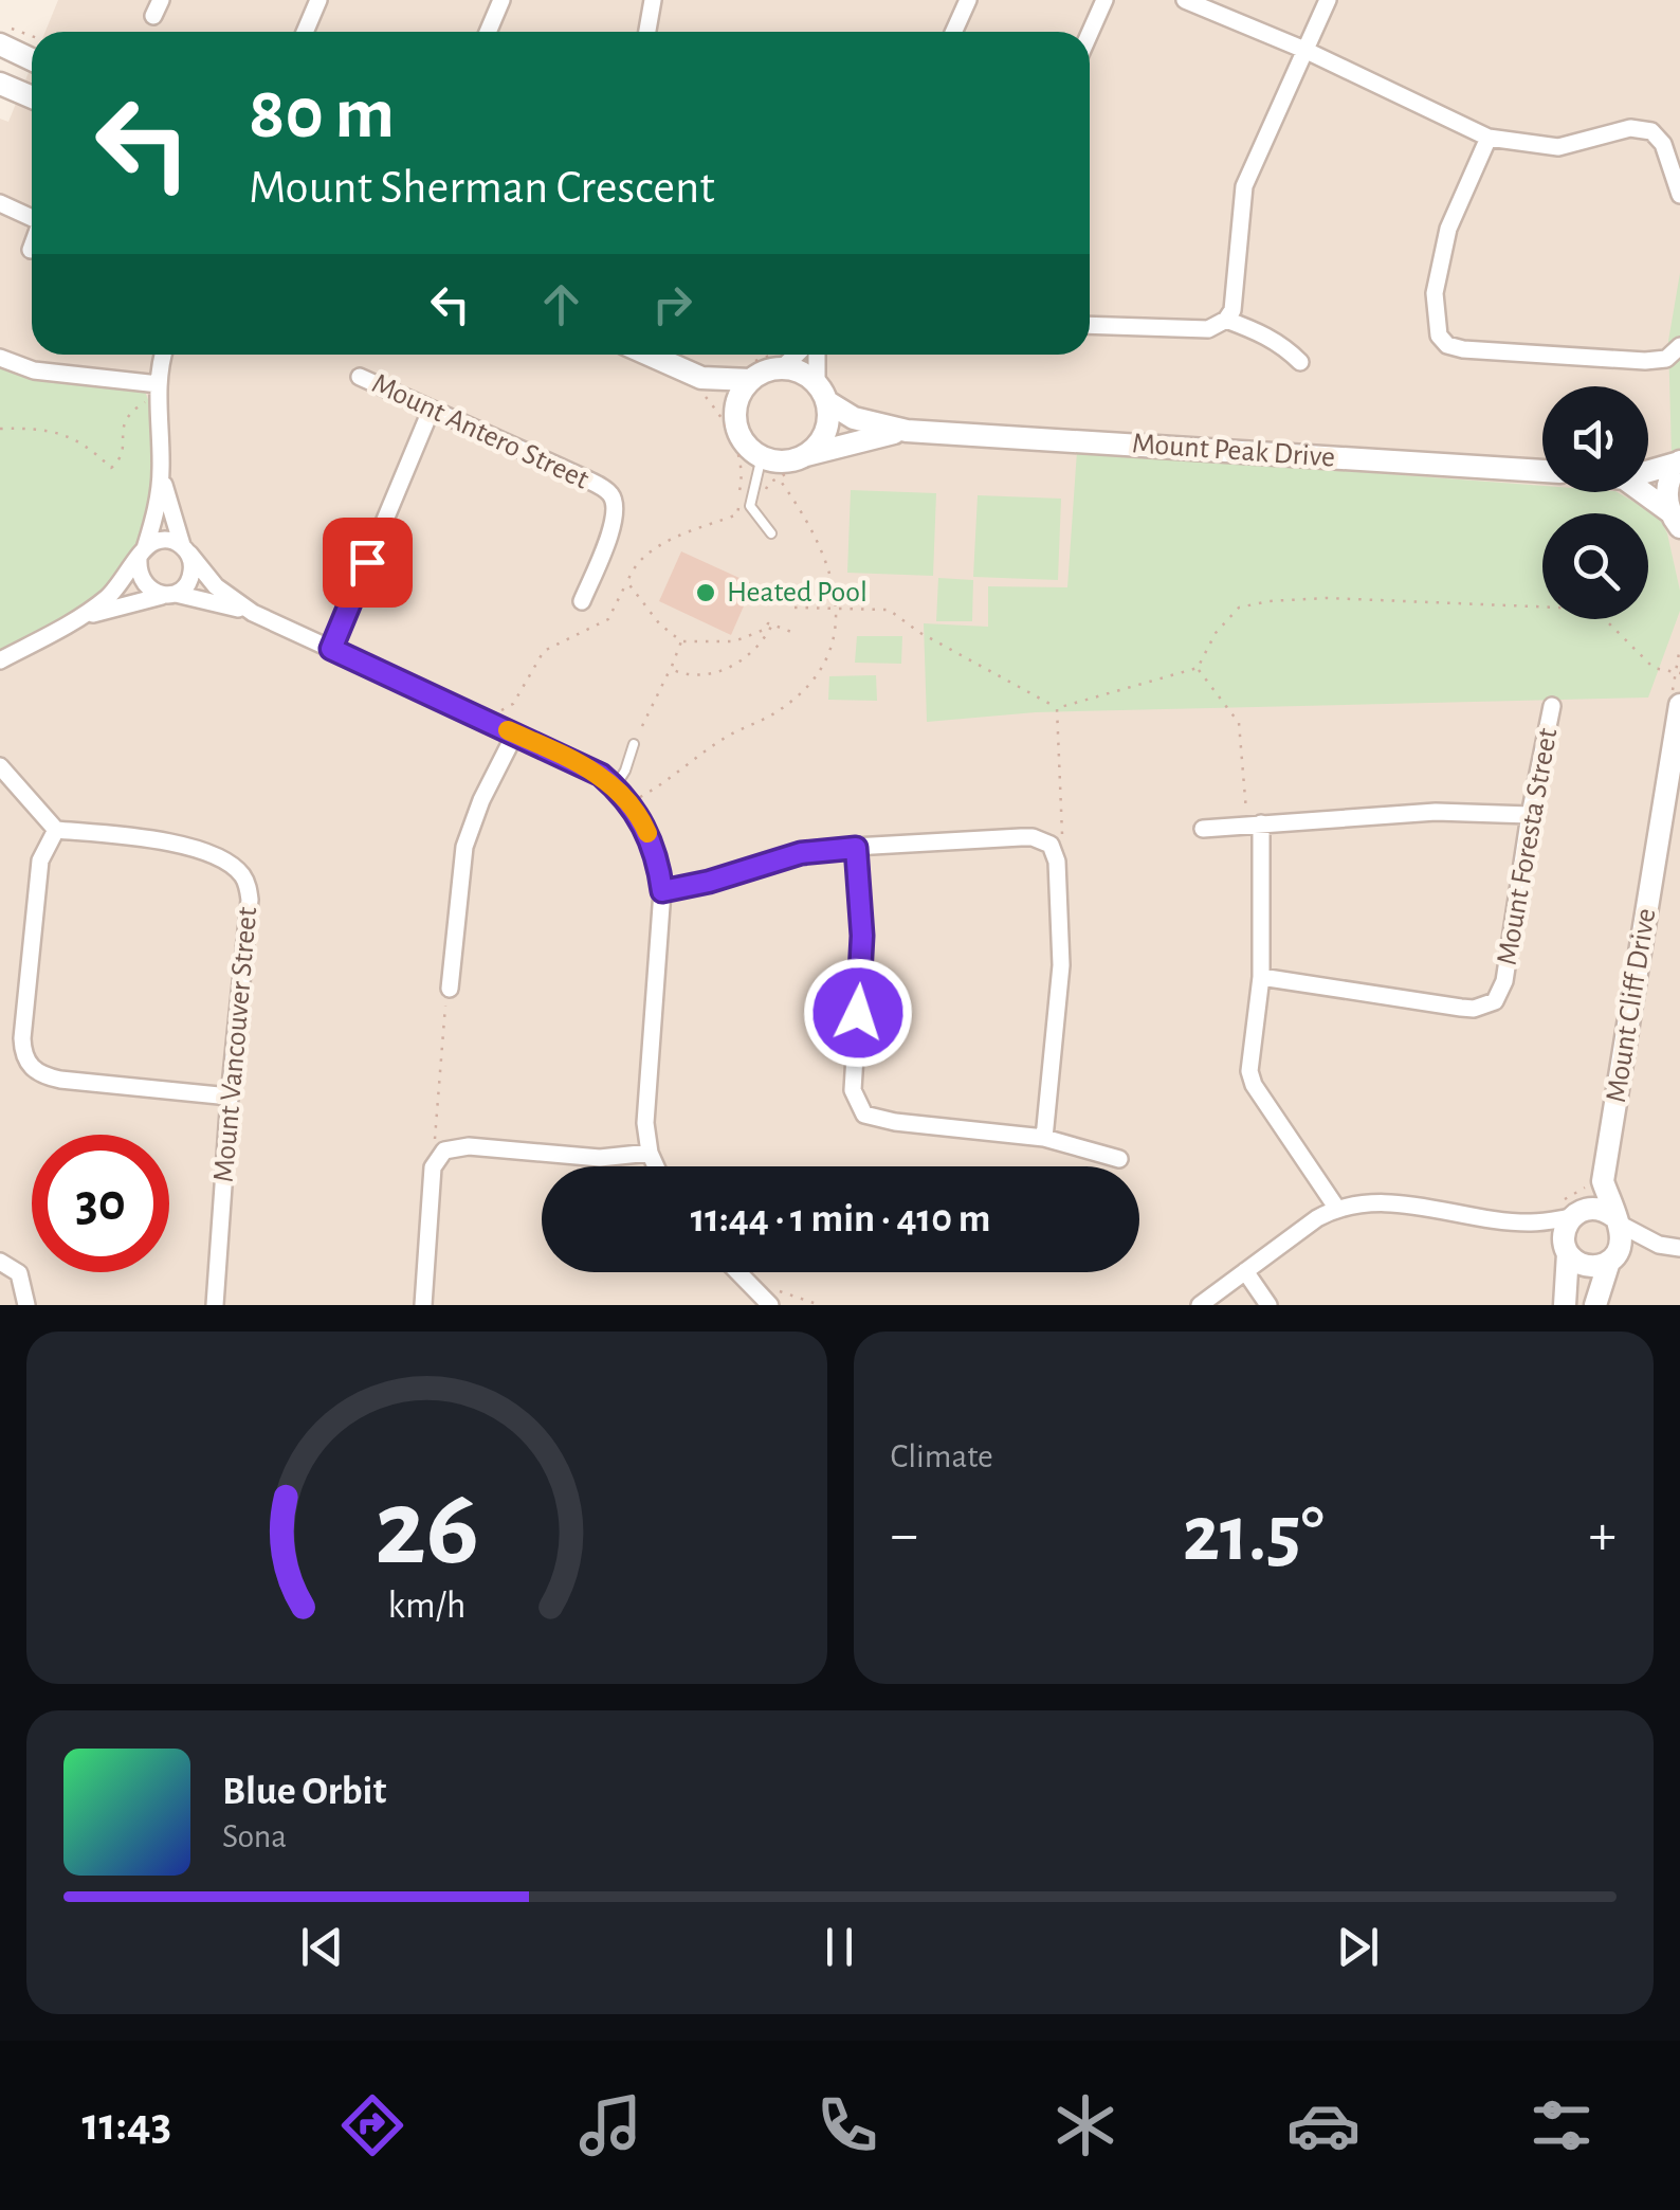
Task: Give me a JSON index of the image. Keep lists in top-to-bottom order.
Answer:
{
  "streets": {
    "street": [
      "Mount Antero Street",
      "Mount Peak Drive",
      "Mount Foresta Street",
      "Mount Cliff Drive",
      "Mount Vancouver Street"
    ]
  },
  "places": ["Heated Pool"],
  "page": {
    "turn": ["80 m", "Mount Sherman Crescent"],
    "limit": "30",
    "trip": "11:44 · 1 min · 410 m",
    "tile": "Climate",
    "heat": ["−", "21.5°", "+"],
    "song": ["Blue Orbit", "Sona"],
    "tabs": "11:43",
    "gauge": ["26", "km/h"]
  }
}
